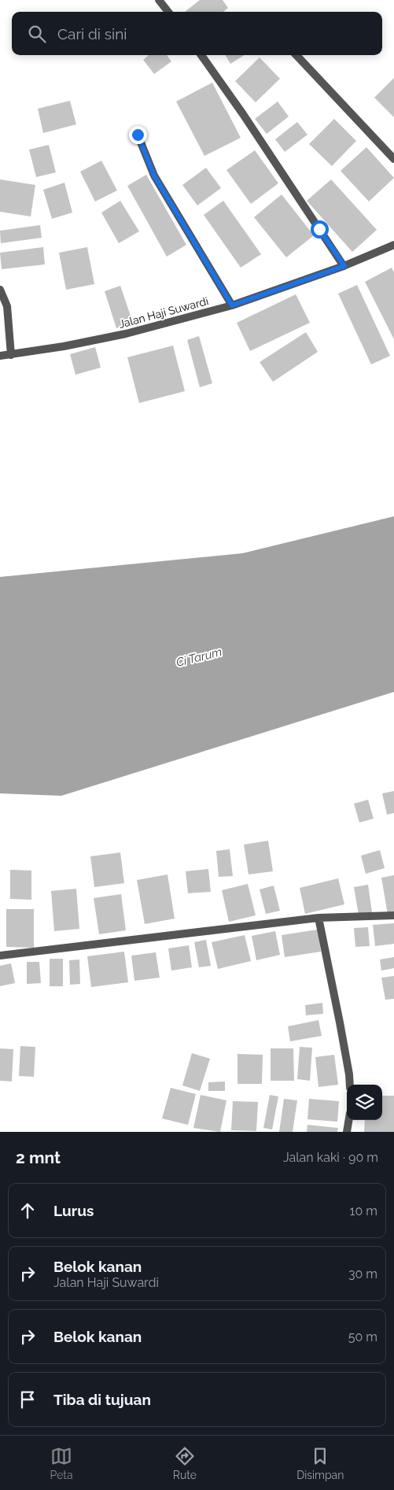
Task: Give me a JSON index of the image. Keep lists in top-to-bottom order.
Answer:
{
  "streets": {
    "street": ["Jalan Haji Suwardi"]
  },
  "water": ["Ci Tarum"],
  "page": {
    "search": "Cari di sini",
    "heading": ["2 mnt", "Jalan kaki · 90 m"],
    "list": [
      ["Lurus", "10 m"],
      ["Belok kanan", "Jalan Haji Suwardi", "30 m"],
      ["Belok kanan", "50 m"],
      "Tiba di tujuan"
    ],
    "nav": ["Peta", "Rute", "Disimpan"]
  }
}
